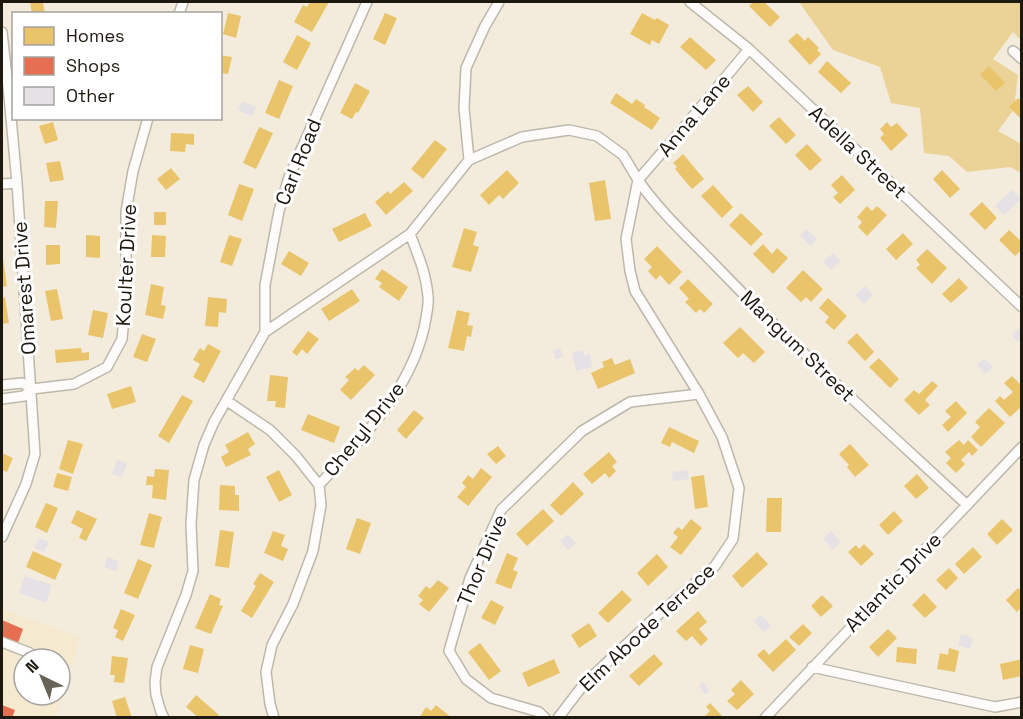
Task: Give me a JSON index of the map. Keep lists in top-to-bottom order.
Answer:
{
  "streets": {
    "street": [
      "Anna Lane",
      "Adella Street",
      "Carl Road",
      "Koulter Drive",
      "Omarest Drive",
      "Mangum Street",
      "Cheryl Drive",
      "Thor Drive",
      "Atlantic Drive",
      "Elm Abode Terrace"
    ]
  },
  "crossings": [
    ["Anna Lane", "Adella Street"],
    ["Anna Lane", "Mangum Street"],
    ["Anna Lane", "Elm Abode Terrace"],
    ["Koulter Drive", "Omarest Drive"],
    ["Mangum Street", "Atlantic Drive"],
    ["Mangum Street", "Elm Abode Terrace"],
    ["Thor Drive", "Elm Abode Terrace"]
  ],
  "legend": ["Homes", "Shops", "Other"],
  "north": "top left"
}
